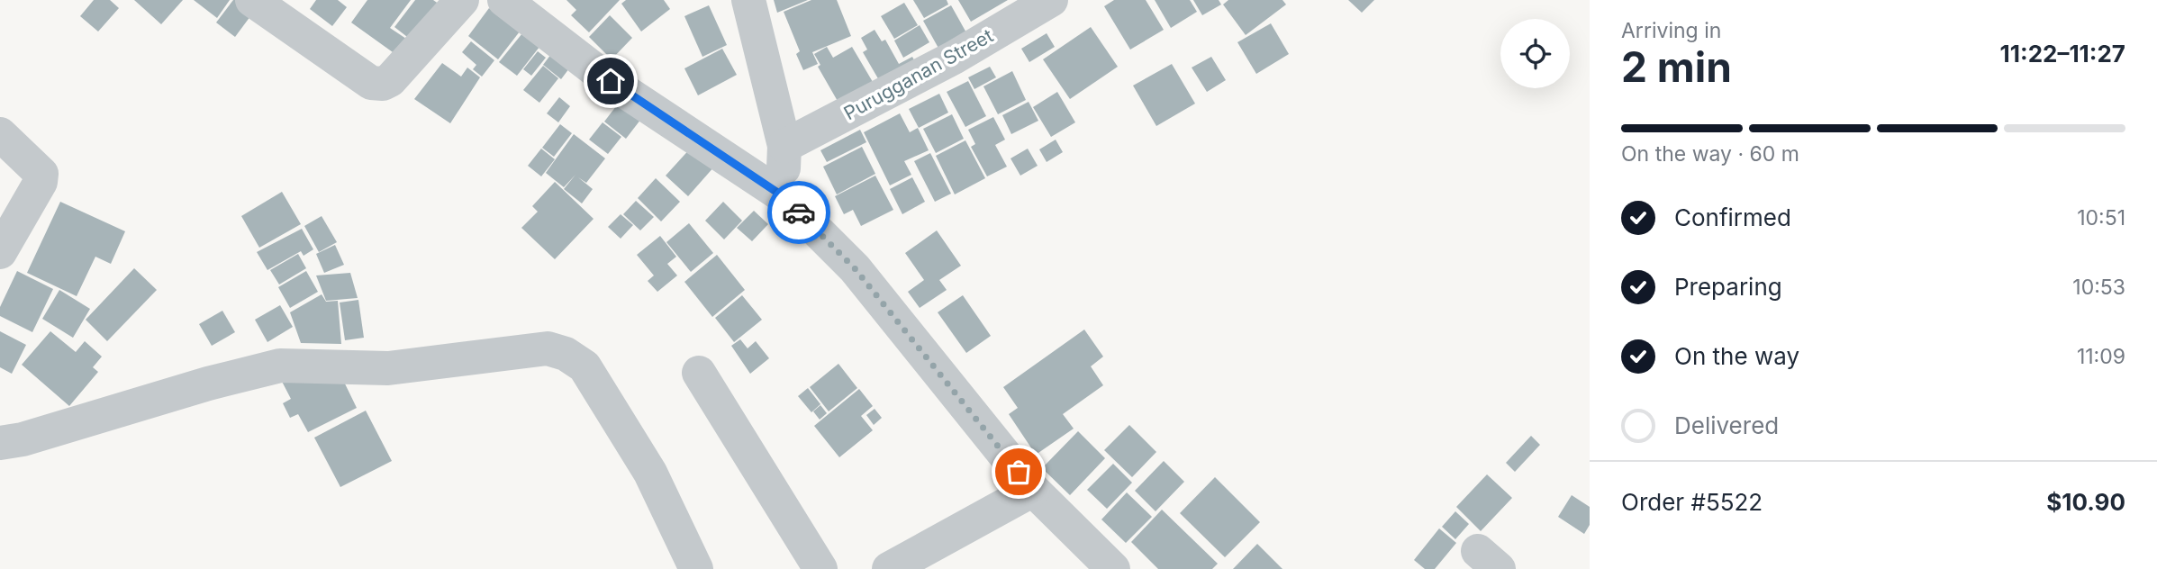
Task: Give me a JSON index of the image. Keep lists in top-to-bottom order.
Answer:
{
  "streets": {
    "street": ["Purugganan Street"]
  },
  "page": {
    "heading": ["2 min", "Arriving in", "11:22–11:27"],
    "panel": ["Order #5522", "$10.90"],
    "bar": "On the way · 60 m",
    "list": [
      ["Confirmed", "10:51"],
      ["Preparing", "10:53"],
      ["On the way", "11:09"],
      "Delivered"
    ]
  }
}
